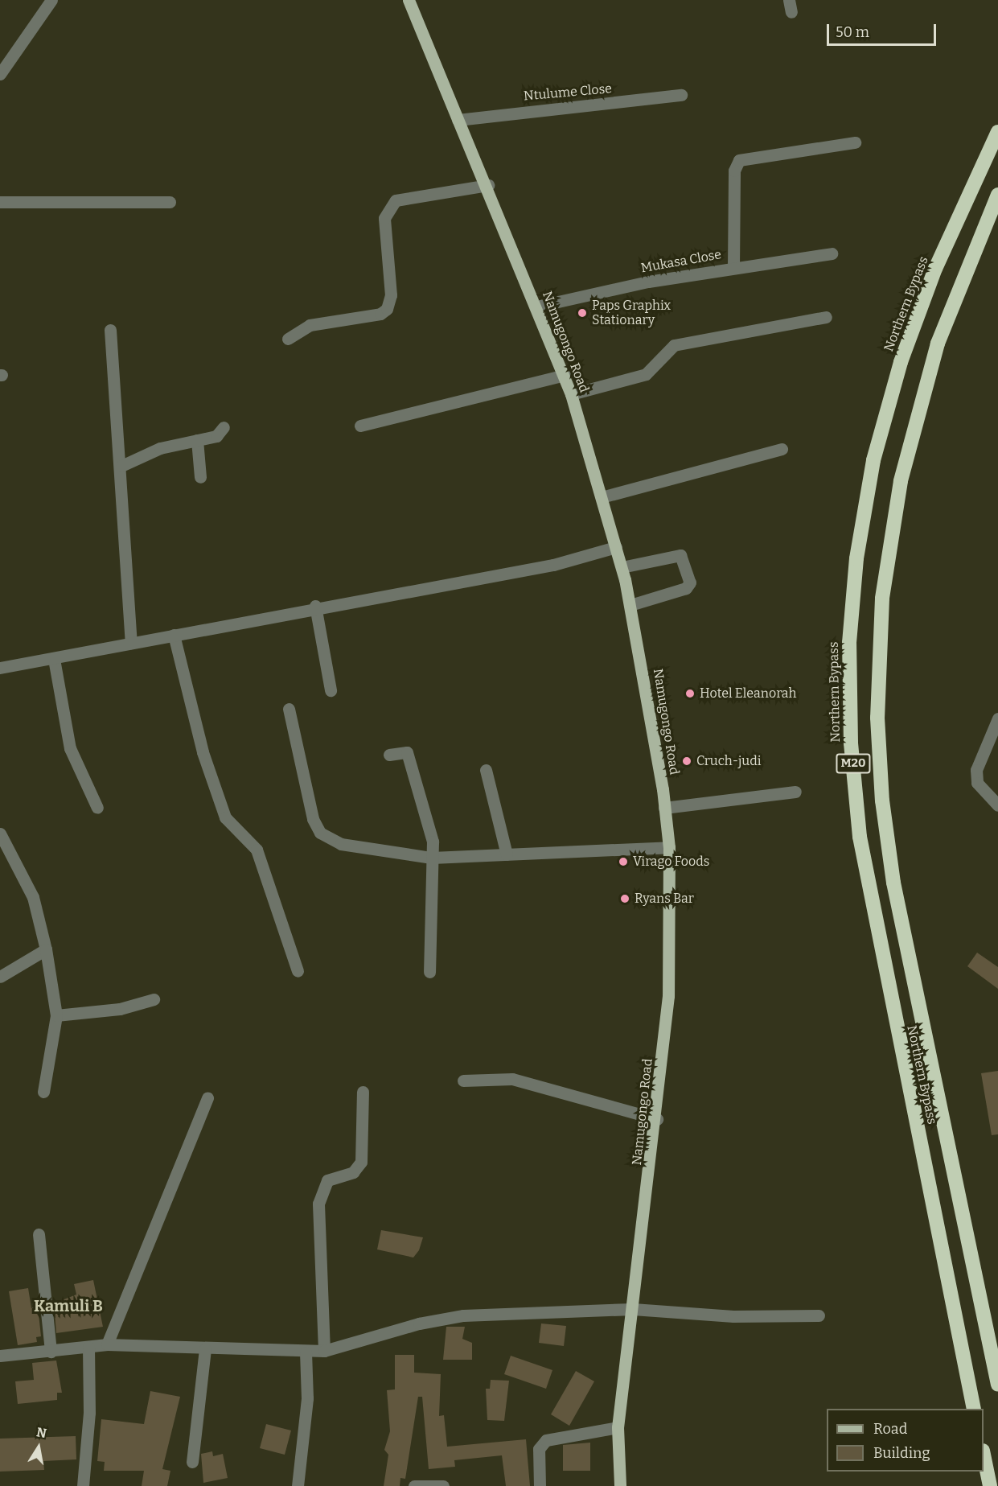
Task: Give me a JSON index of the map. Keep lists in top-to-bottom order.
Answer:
{
  "streets": {
    "highway": ["Northern Bypass", "M20"],
    "main road": ["Namugongo Road"],
    "street": ["Ntulume Close", "Mukasa Close"]
  },
  "crossings": [
    ["Ntulume Close", "Namugongo Road"],
    ["Mukasa Close", "Namugongo Road"]
  ],
  "districts": ["Kamuli B"],
  "places": [
    "Paps Graphix Stationary",
    "Hotel Eleanorah",
    "Cruch-judi",
    "Virago Foods",
    "Ryans Bar"
  ],
  "legend": ["Road", "Building"],
  "scale_bar": "50 m",
  "north": "top"
}
